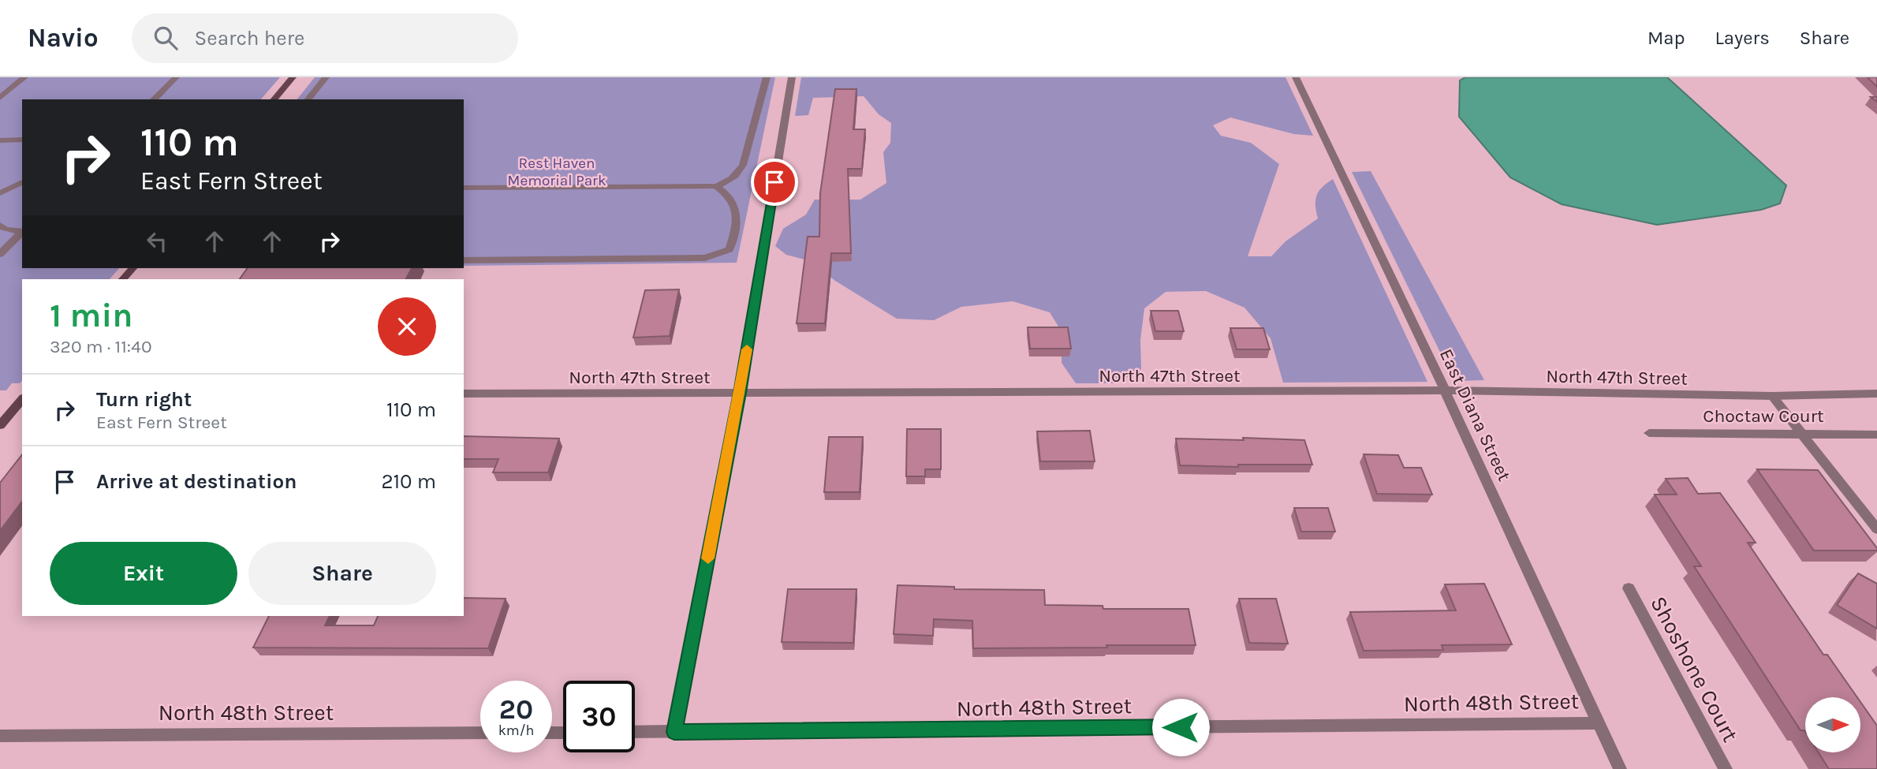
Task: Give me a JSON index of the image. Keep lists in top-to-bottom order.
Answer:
{
  "streets": {
    "street": [
      "North 47th Street",
      "East Diana Street",
      "Choctaw Court",
      "Shoshone Court",
      "North 48th Street"
    ]
  },
  "crossings": [
    ["North 47th Street", "East Diana Street"],
    ["East Diana Street", "North 48th Street"]
  ],
  "parks": ["Rest Haven Memorial Park"],
  "north": "right",
  "page": {
    "header": "Navio",
    "search": "Search here",
    "nav": ["Map", "Layers", "Share"],
    "turn": ["110 m", "East Fern Street"],
    "heading": ["1 min", "320 m · 11:40"],
    "list": [
      {
        "name": "Turn right",
        "note": "East Fern Street",
        "value": "110 m"
      },
      {
        "name": "Arrive at destination",
        "value": "210 m"
      }
    ],
    "buttons": ["Exit", "Share"],
    "speed": "20 km/h",
    "limit": "30"
  }
}
